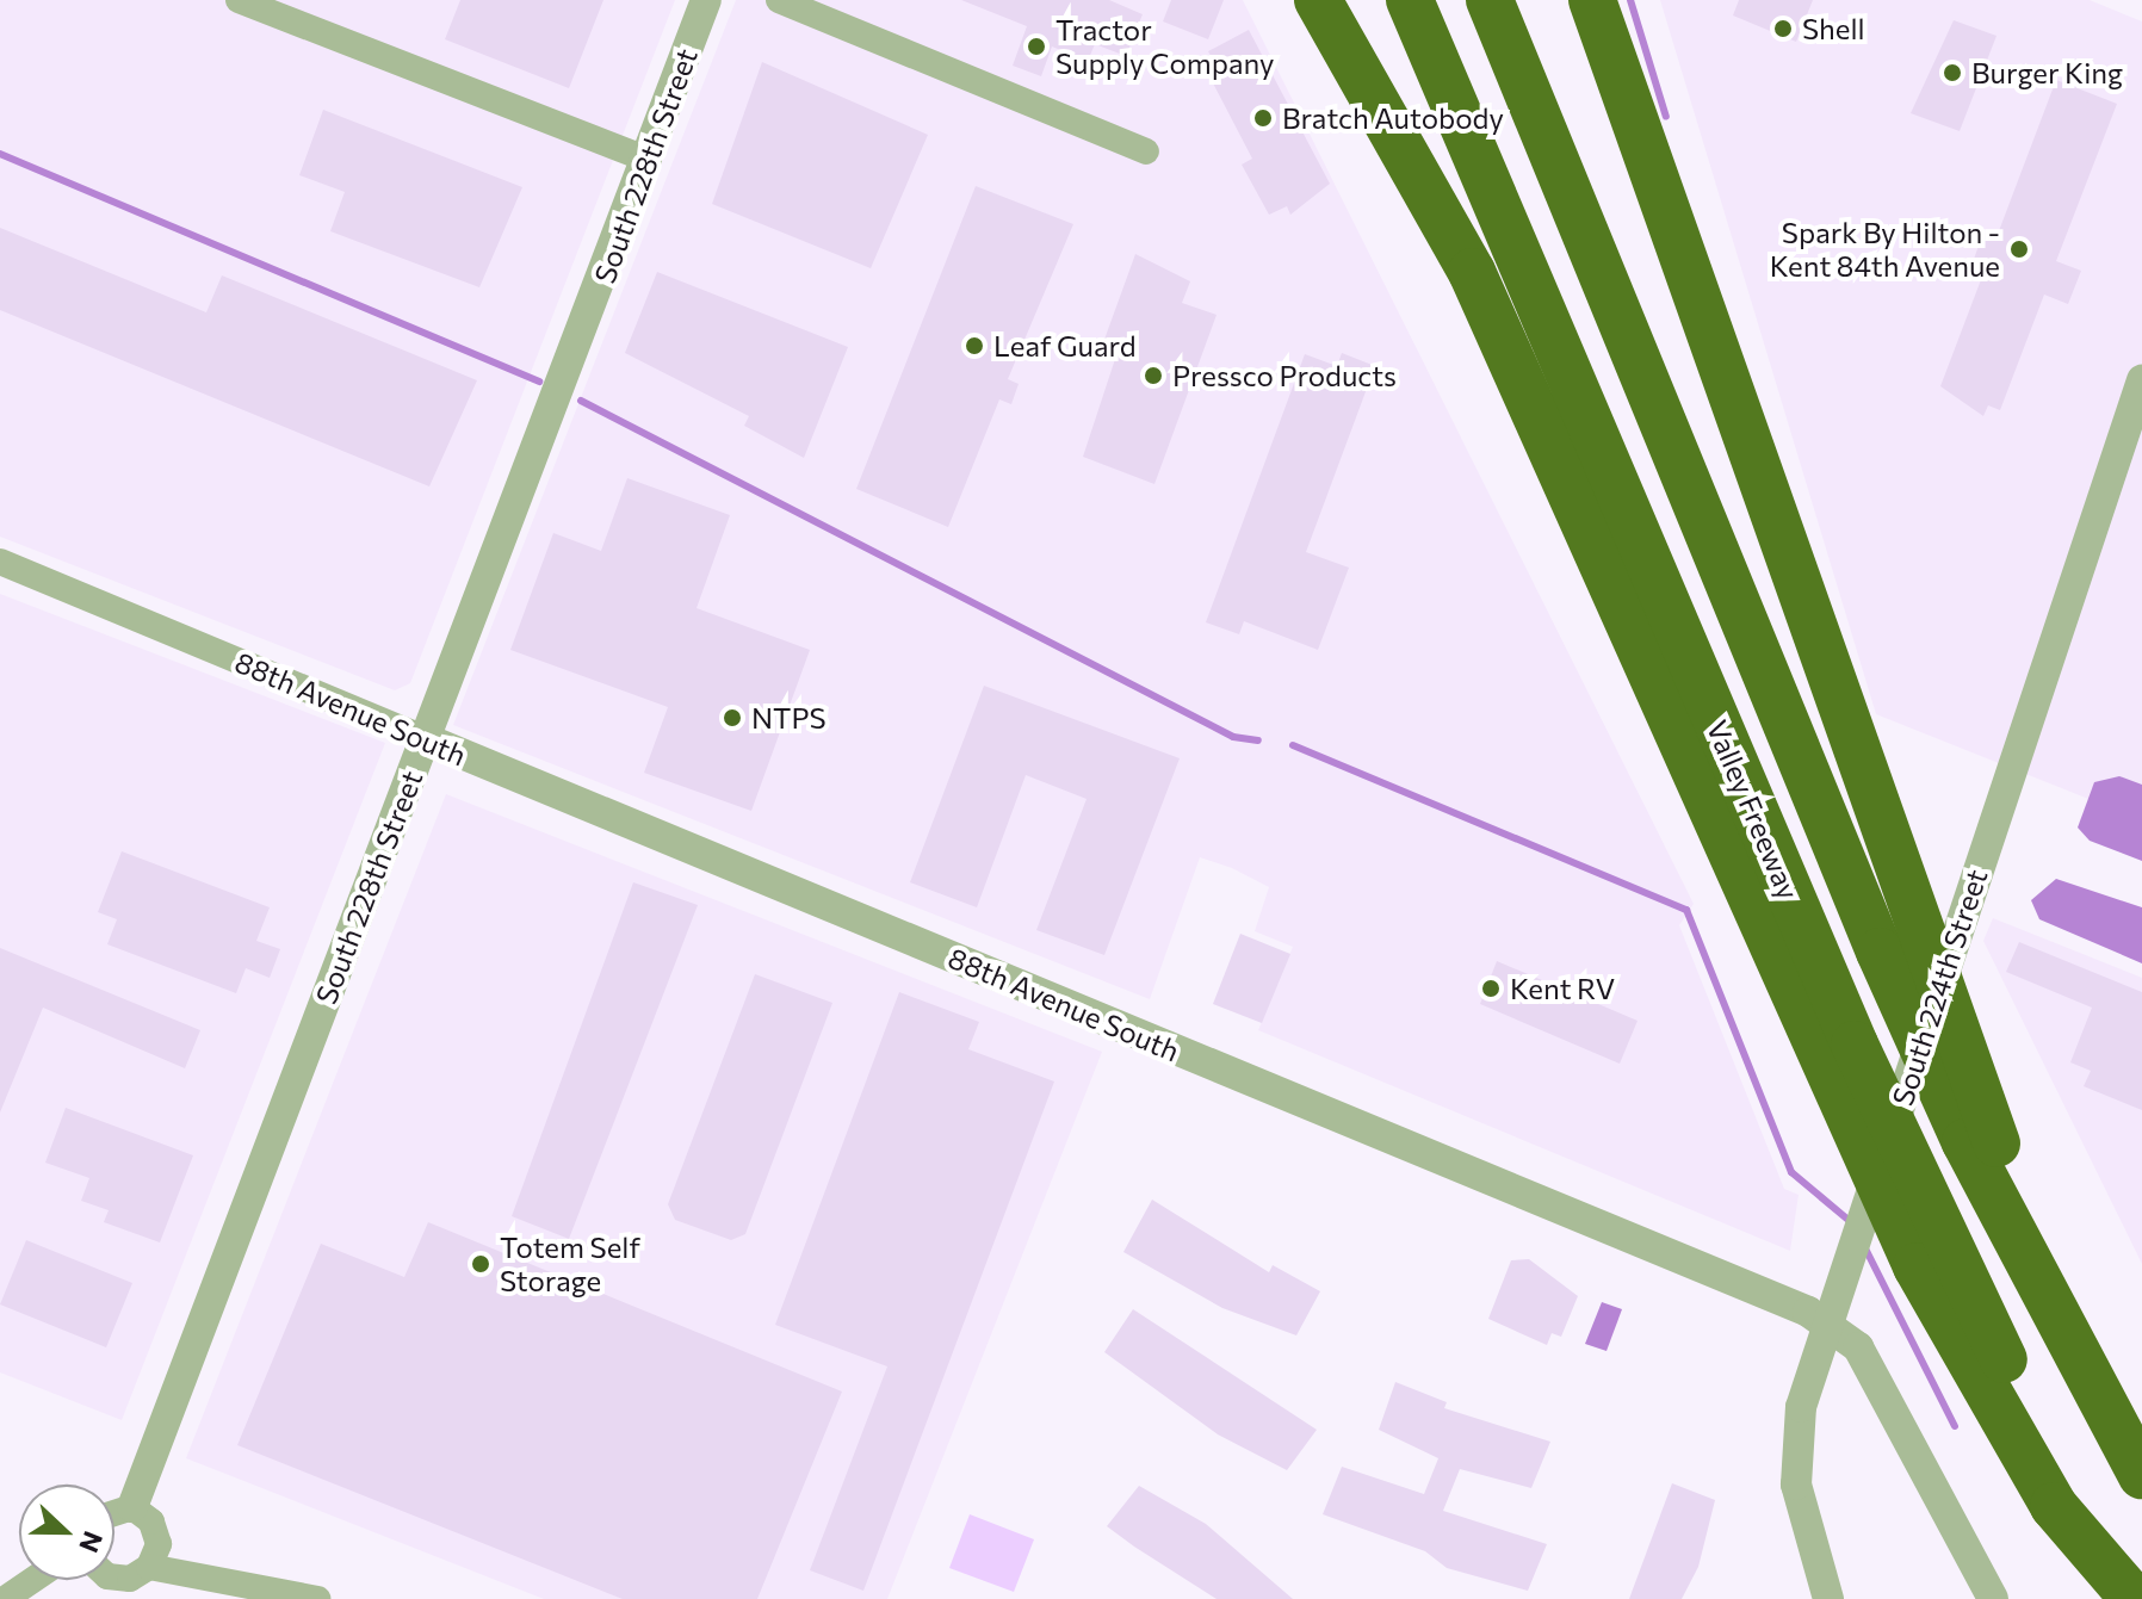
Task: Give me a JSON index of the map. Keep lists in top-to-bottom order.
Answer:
{
  "streets": {
    "highway": ["Valley Freeway"],
    "street": ["South 228th Street", "88th Avenue South", "South 224th Street"]
  },
  "crossings": [
    ["South 228th Street", "88th Avenue South"]
  ],
  "places": [
    "Shell",
    "Tractor Supply Company",
    "Burger King",
    "Bratch Autobody",
    "Spark By Hilton - Kent 84th Avenue",
    "Leaf Guard",
    "Pressco Products",
    "NTPS",
    "Kent RV",
    "Totem Self Storage"
  ],
  "north": "right"
}
